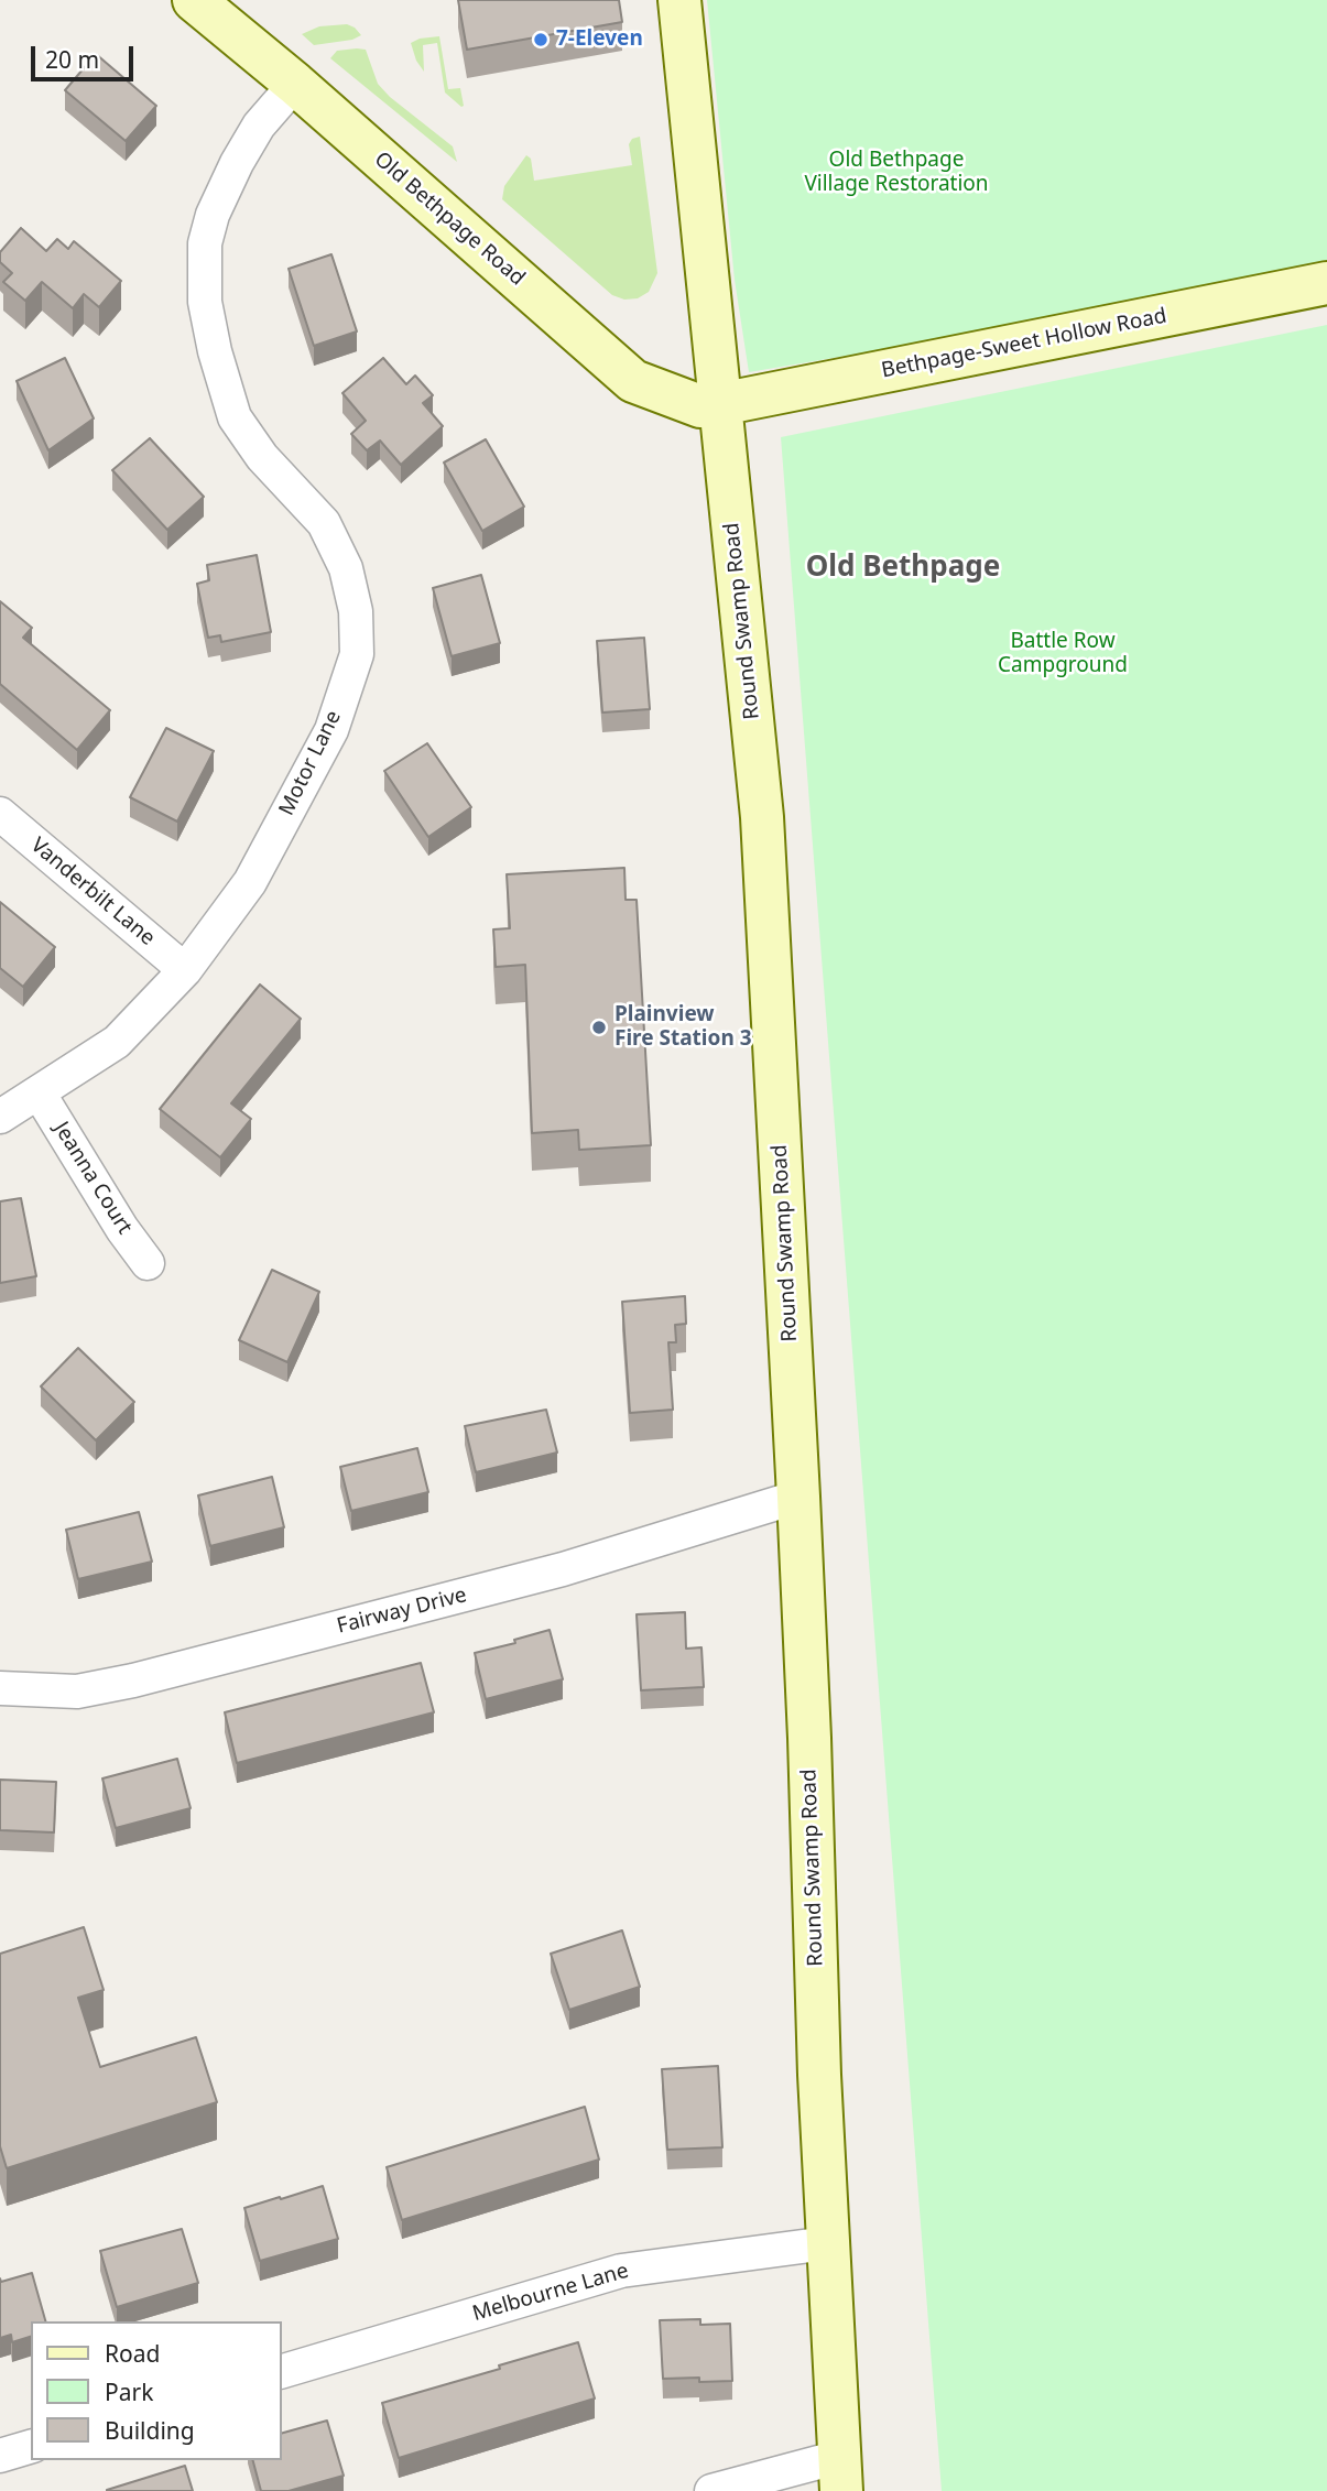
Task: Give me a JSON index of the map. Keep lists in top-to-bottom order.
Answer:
{
  "streets": {
    "main road": ["Old Bethpage Road", "Bethpage-Sweet Hollow Road", "Round Swamp Road"],
    "street": [
      "Motor Lane",
      "Vanderbilt Lane",
      "Jeanna Court",
      "Fairway Drive",
      "Melbourne Lane"
    ]
  },
  "crossings": [
    ["Old Bethpage Road", "Bethpage-Sweet Hollow Road"],
    ["Old Bethpage Road", "Round Swamp Road"],
    ["Old Bethpage Road", "Motor Lane"],
    ["Bethpage-Sweet Hollow Road", "Round Swamp Road"],
    ["Round Swamp Road", "Fairway Drive"],
    ["Round Swamp Road", "Melbourne Lane"],
    ["Motor Lane", "Vanderbilt Lane"],
    ["Motor Lane", "Jeanna Court"]
  ],
  "districts": ["Old Bethpage"],
  "parks": ["Old Bethpage Village Restoration", "Battle Row Campground"],
  "places": ["7-Eleven", "Plainview Fire Station 3"],
  "legend": ["Road", "Park", "Building"],
  "scale_bar": "20 m"
}
